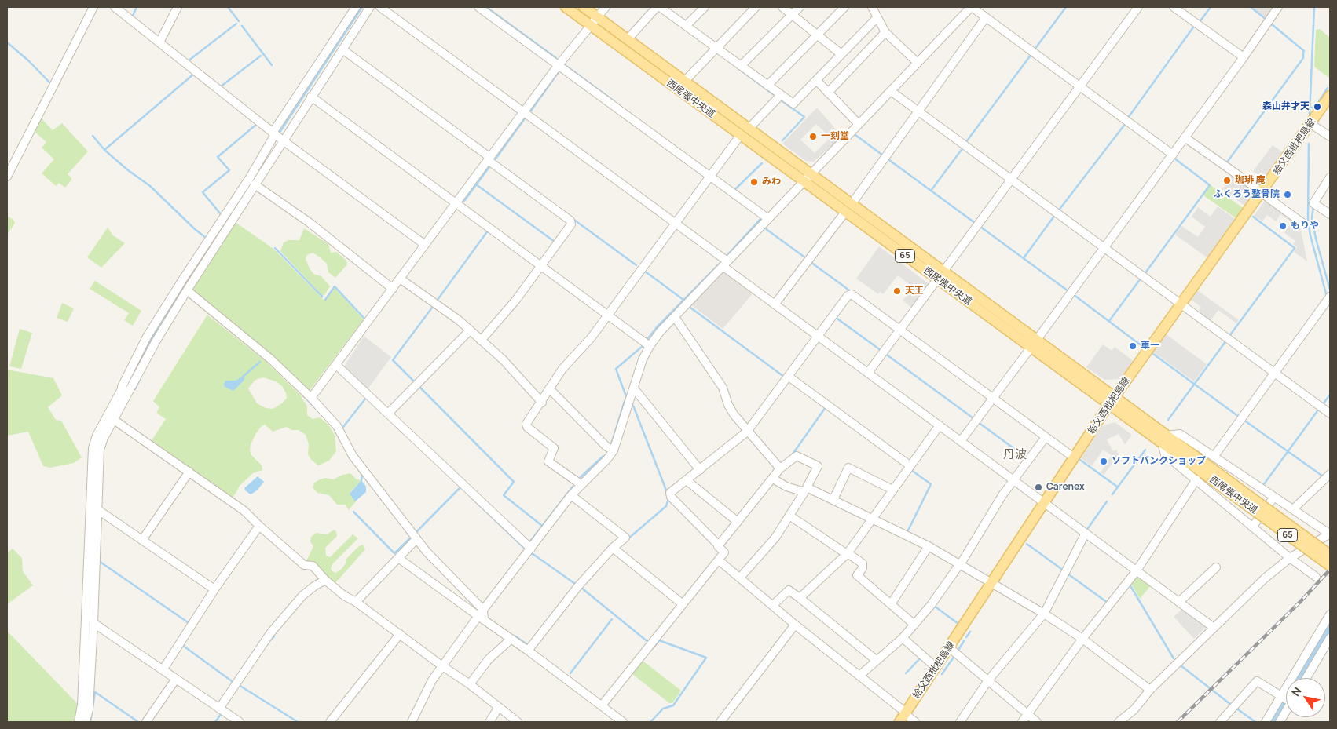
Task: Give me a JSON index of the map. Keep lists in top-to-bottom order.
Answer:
{
  "streets": {
    "main road": ["西尾張中央道", "給父西枇杷島線", "65"]
  },
  "crossings": [
    ["西尾張中央道", "給父西枇杷島線"]
  ],
  "districts": ["丹波"],
  "places": [
    "森山弁才天",
    "一刻堂",
    "珈琲 庵",
    "みわ",
    "ふくろう整骨院",
    "もりや",
    "天王",
    "車一",
    "ソフトバンクショップ",
    "Carenex"
  ],
  "north": "top left"
}
